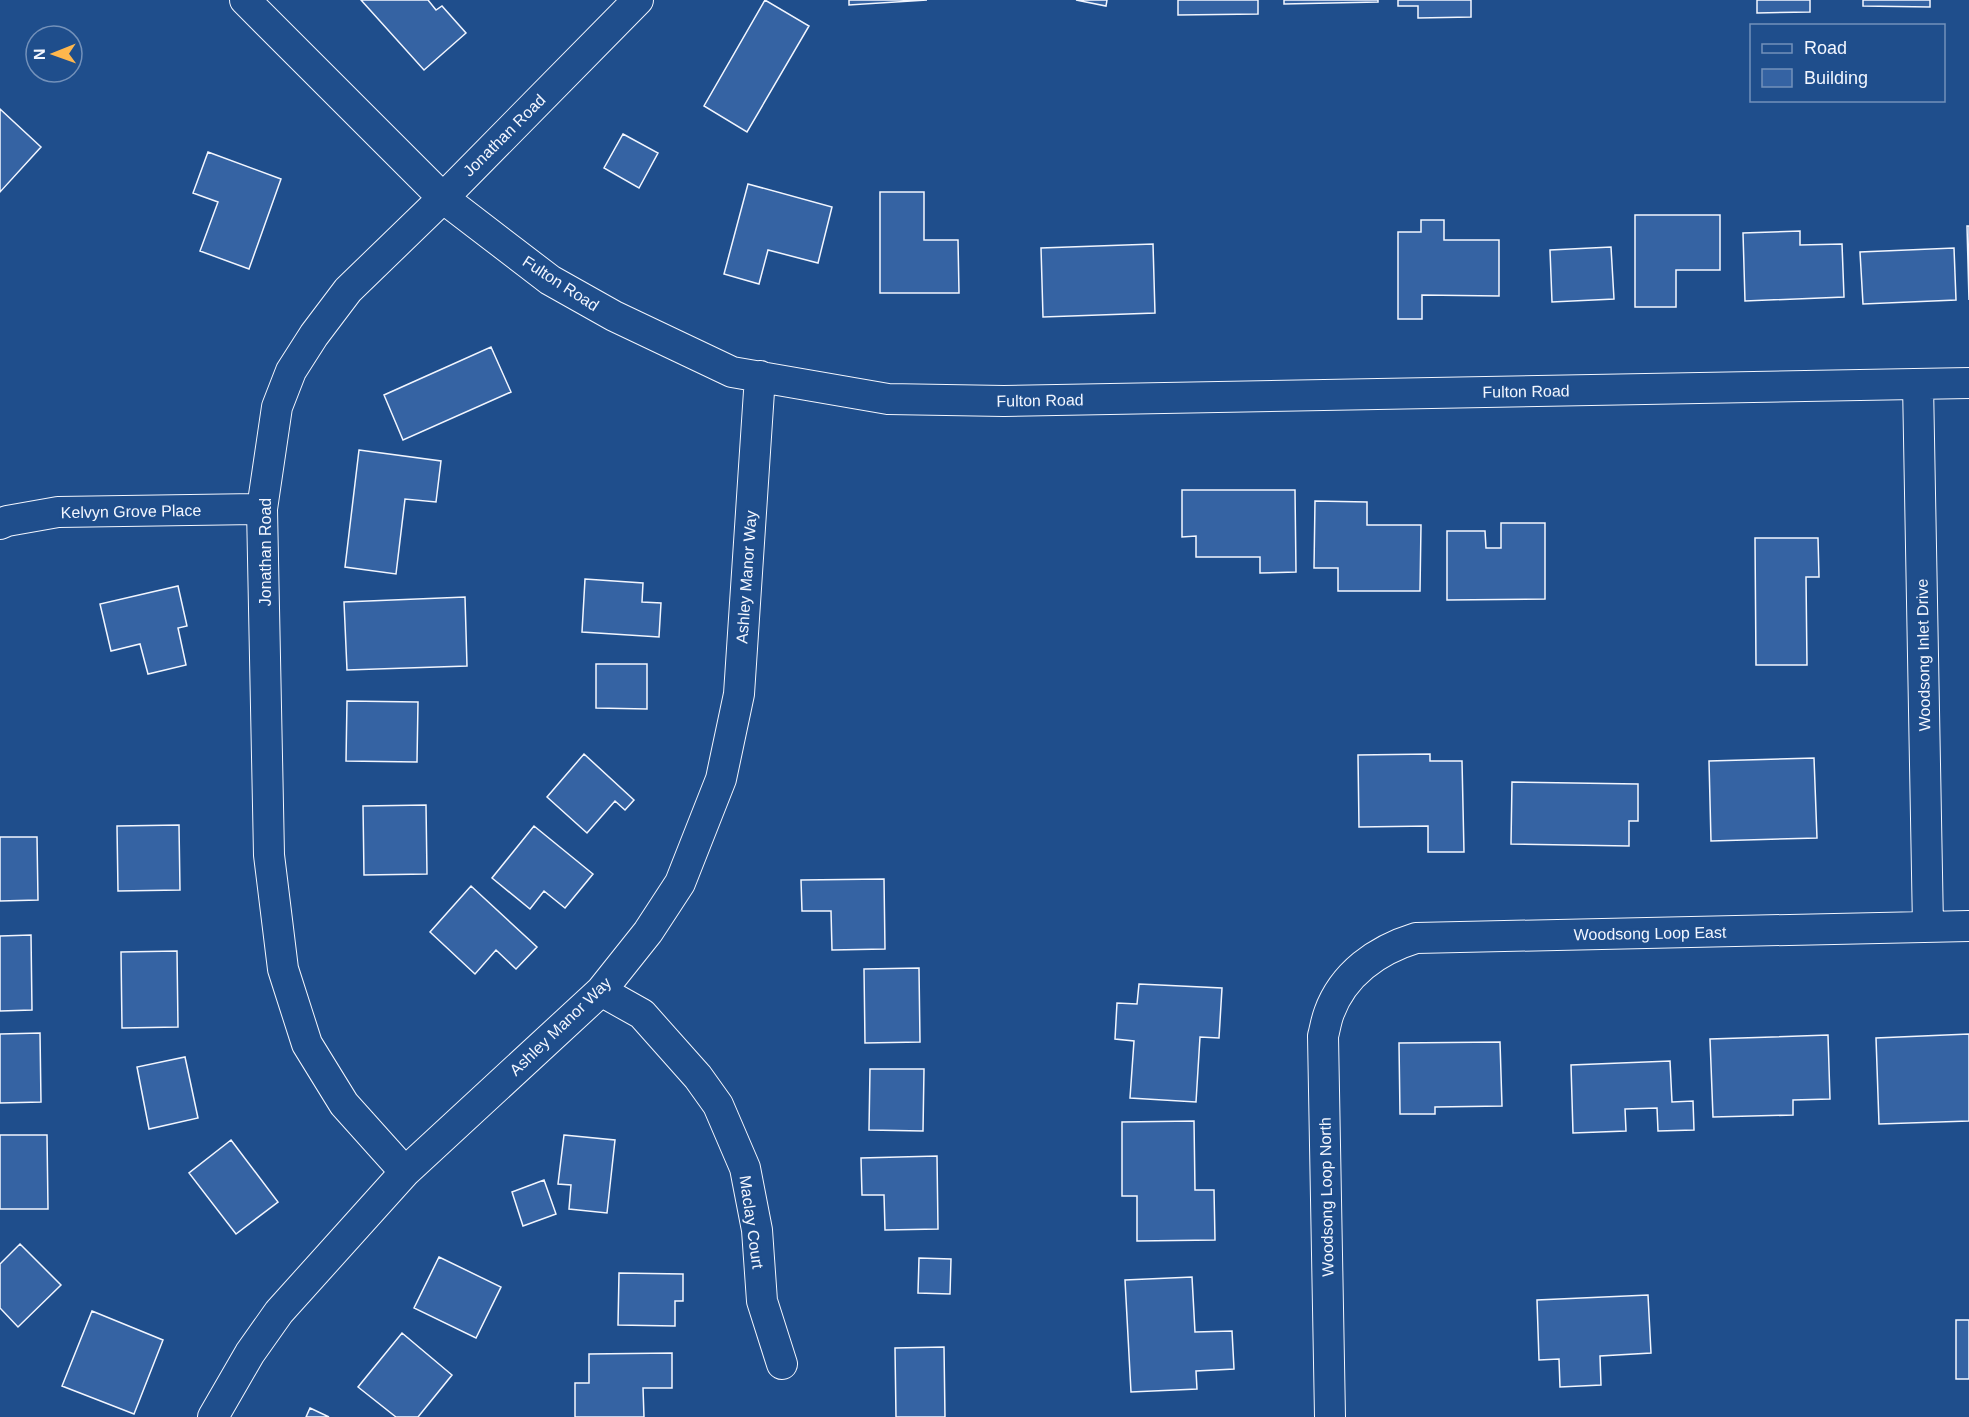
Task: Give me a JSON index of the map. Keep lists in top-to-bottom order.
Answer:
{
  "streets": {
    "street": [
      "Jonathan Road",
      "Fulton Road",
      "Kelvyn Grove Place",
      "Ashley Manor Way",
      "Woodsong Inlet Drive",
      "Woodsong Loop East",
      "Woodsong Loop North",
      "Maclay Court"
    ]
  },
  "crossings": [
    ["Jonathan Road", "Fulton Road"],
    ["Jonathan Road", "Kelvyn Grove Place"],
    ["Jonathan Road", "Ashley Manor Way"],
    ["Fulton Road", "Ashley Manor Way"],
    ["Fulton Road", "Woodsong Inlet Drive"],
    ["Ashley Manor Way", "Maclay Court"],
    ["Woodsong Inlet Drive", "Woodsong Loop East"],
    ["Woodsong Loop East", "Woodsong Loop North"]
  ],
  "legend": ["Road", "Building"],
  "north": "left"
}
